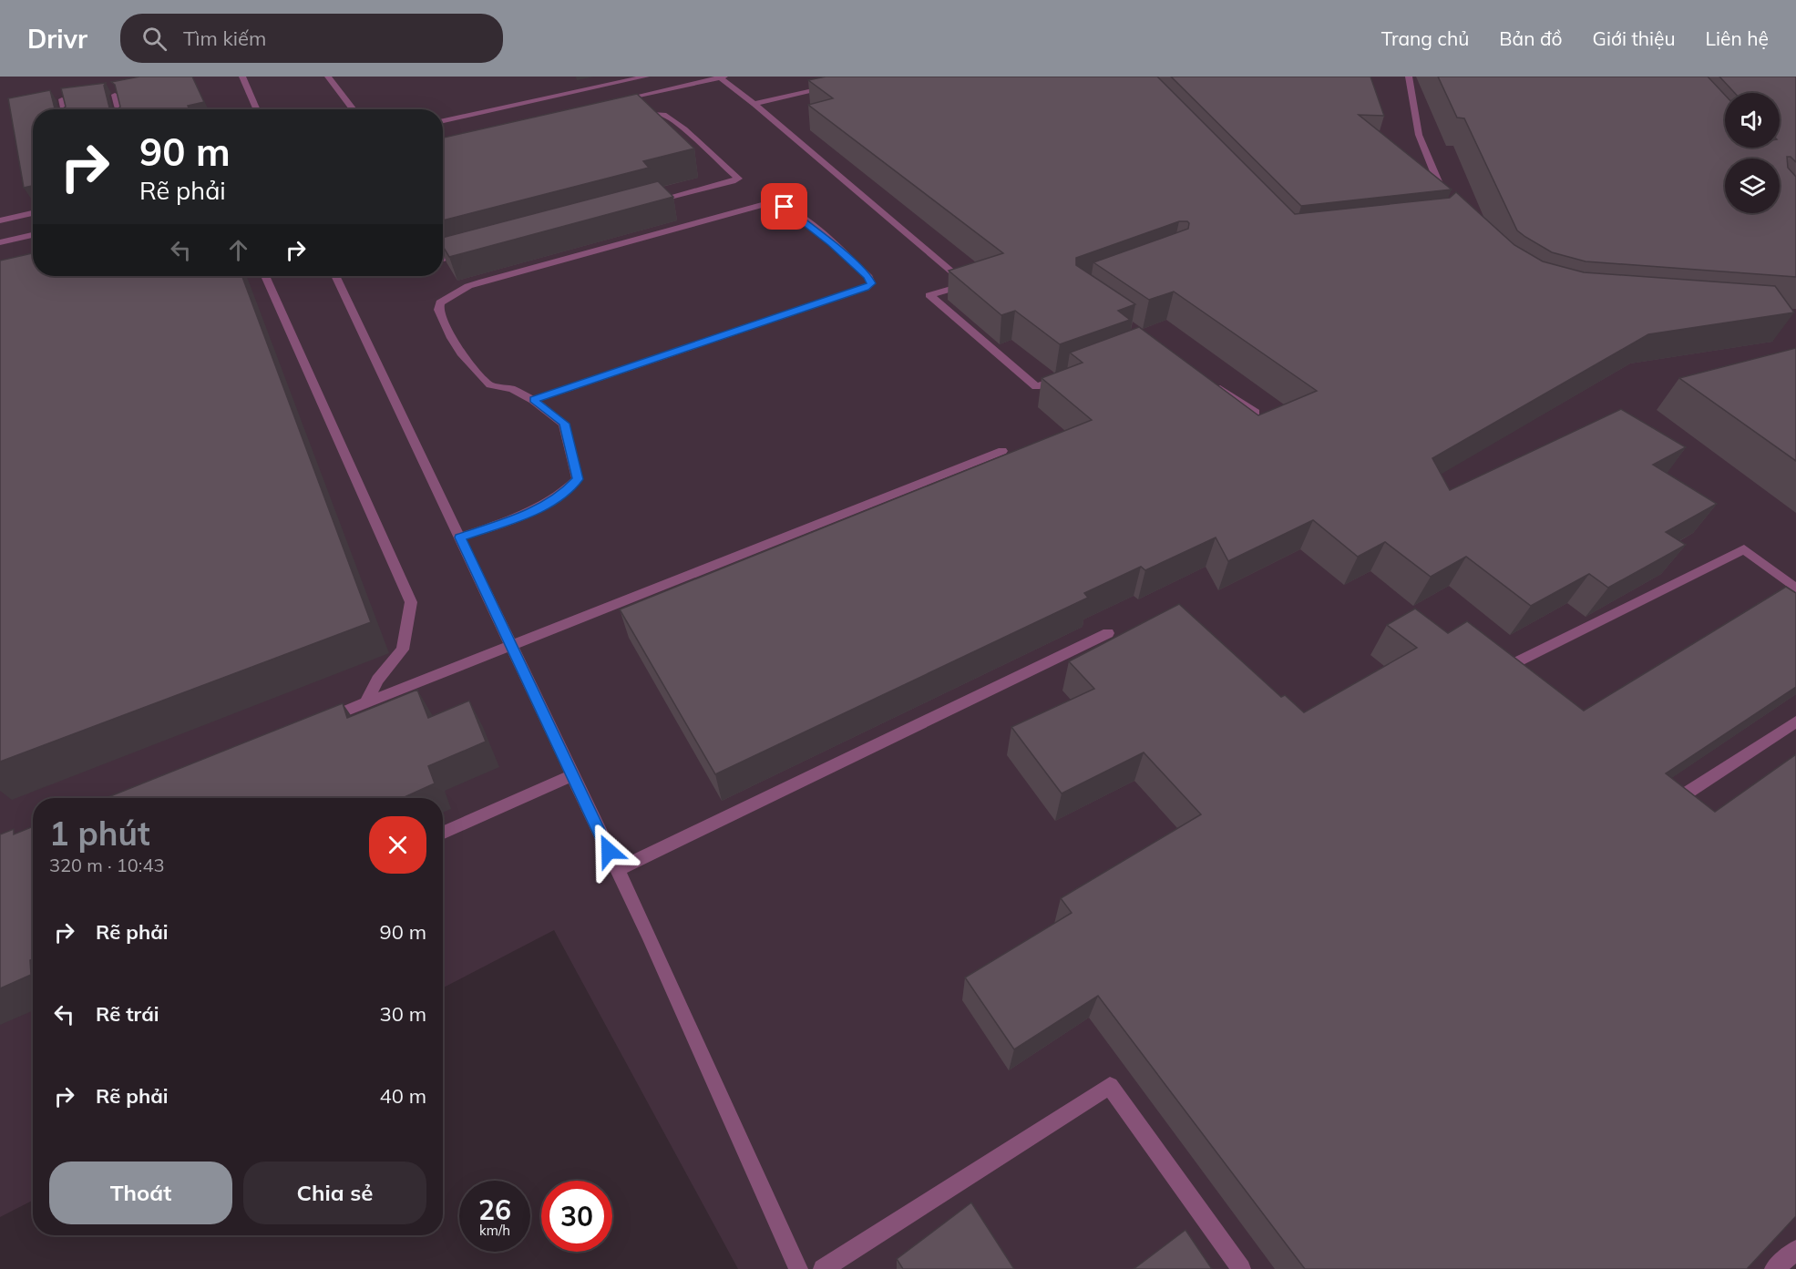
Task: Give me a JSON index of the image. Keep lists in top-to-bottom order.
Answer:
{
  "page": {
    "header": "Drivr",
    "search": "Tìm kiếm",
    "nav": [
      "Trang chủ",
      "Bản đồ",
      "Giới thiệu",
      "Liên hệ"
    ],
    "turn": ["90 m", "Rẽ phải"],
    "heading": ["1 phút", "320 m · 10:43"],
    "list": [
      {
        "name": "Rẽ phải",
        "value": "90 m"
      },
      {
        "name": "Rẽ trái",
        "value": "30 m"
      },
      {
        "name": "Rẽ phải",
        "value": "40 m"
      }
    ],
    "buttons": ["Thoát", "Chia sẻ"],
    "speed": "26 km/h",
    "limit": "30"
  }
}
